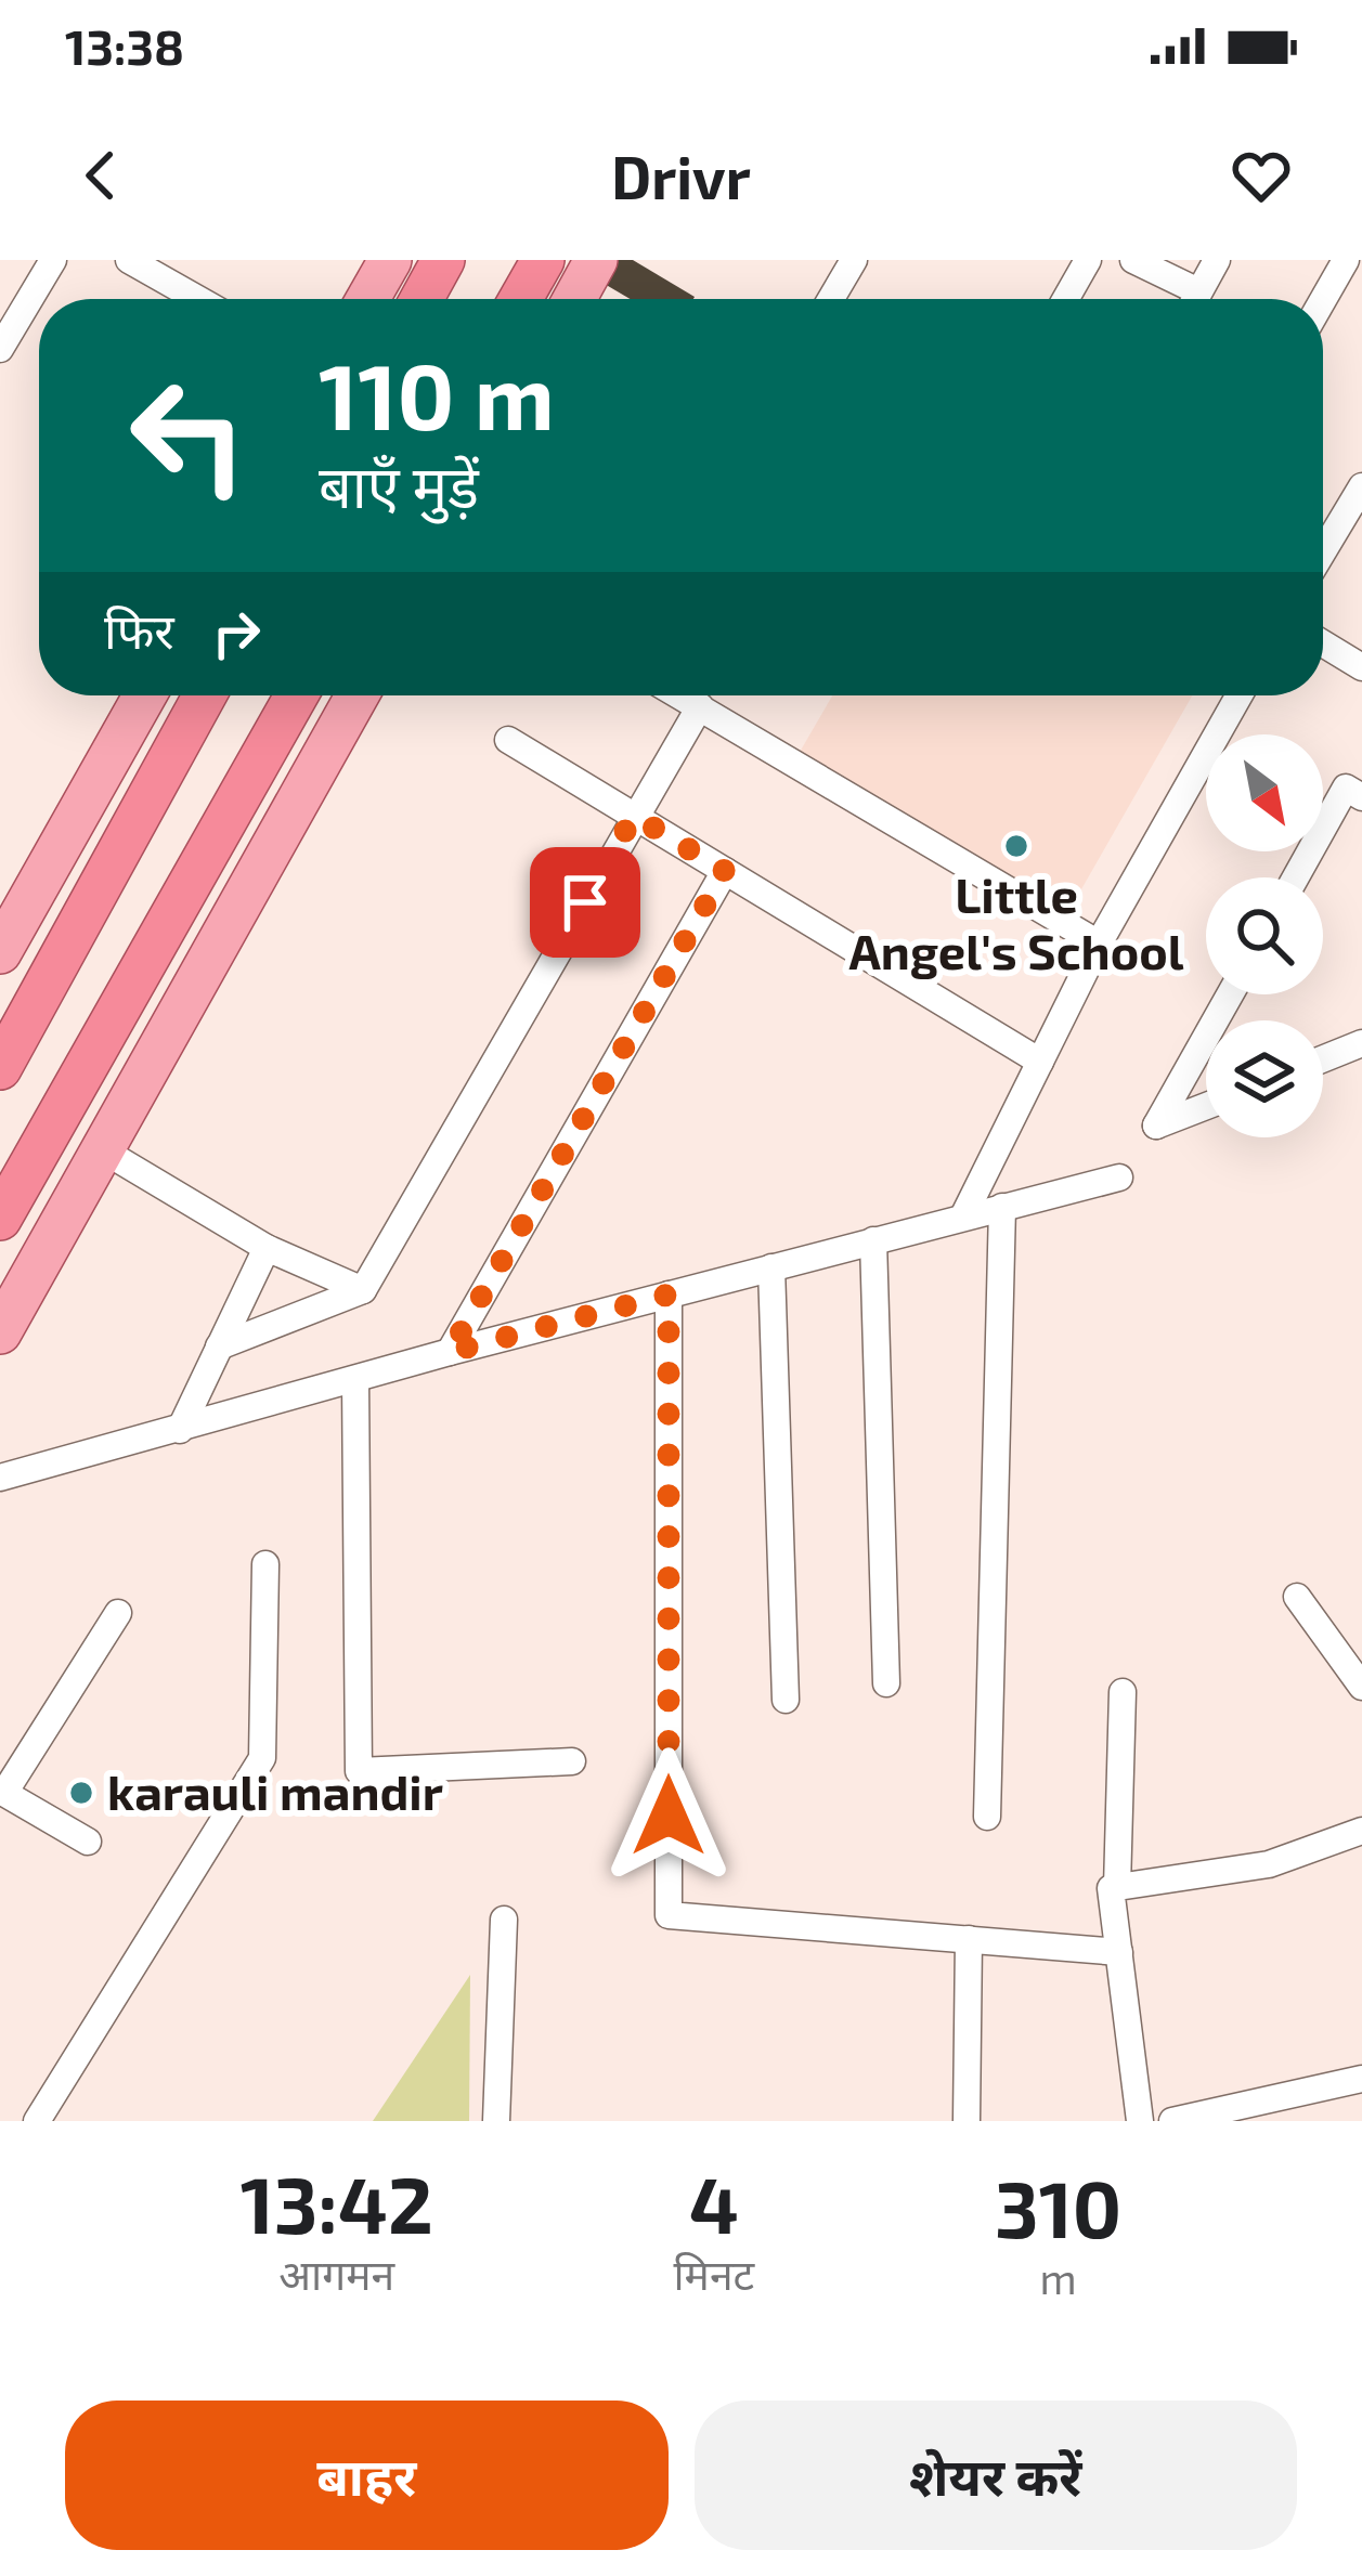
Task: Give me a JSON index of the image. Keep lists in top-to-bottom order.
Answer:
{
  "places": ["Little Angel's School", "karauli mandir"],
  "north": "bottom right",
  "page": {
    "status": "13:38",
    "header": "Drivr",
    "turn": ["110 m", "बाएँ मुड़ें"],
    "then": "फिर",
    "eta": [
      "13:42",
      "आगमन",
      "4",
      "मिनट",
      "310",
      "m"
    ],
    "buttons": ["बाहर", "शेयर करें"]
  }
}
